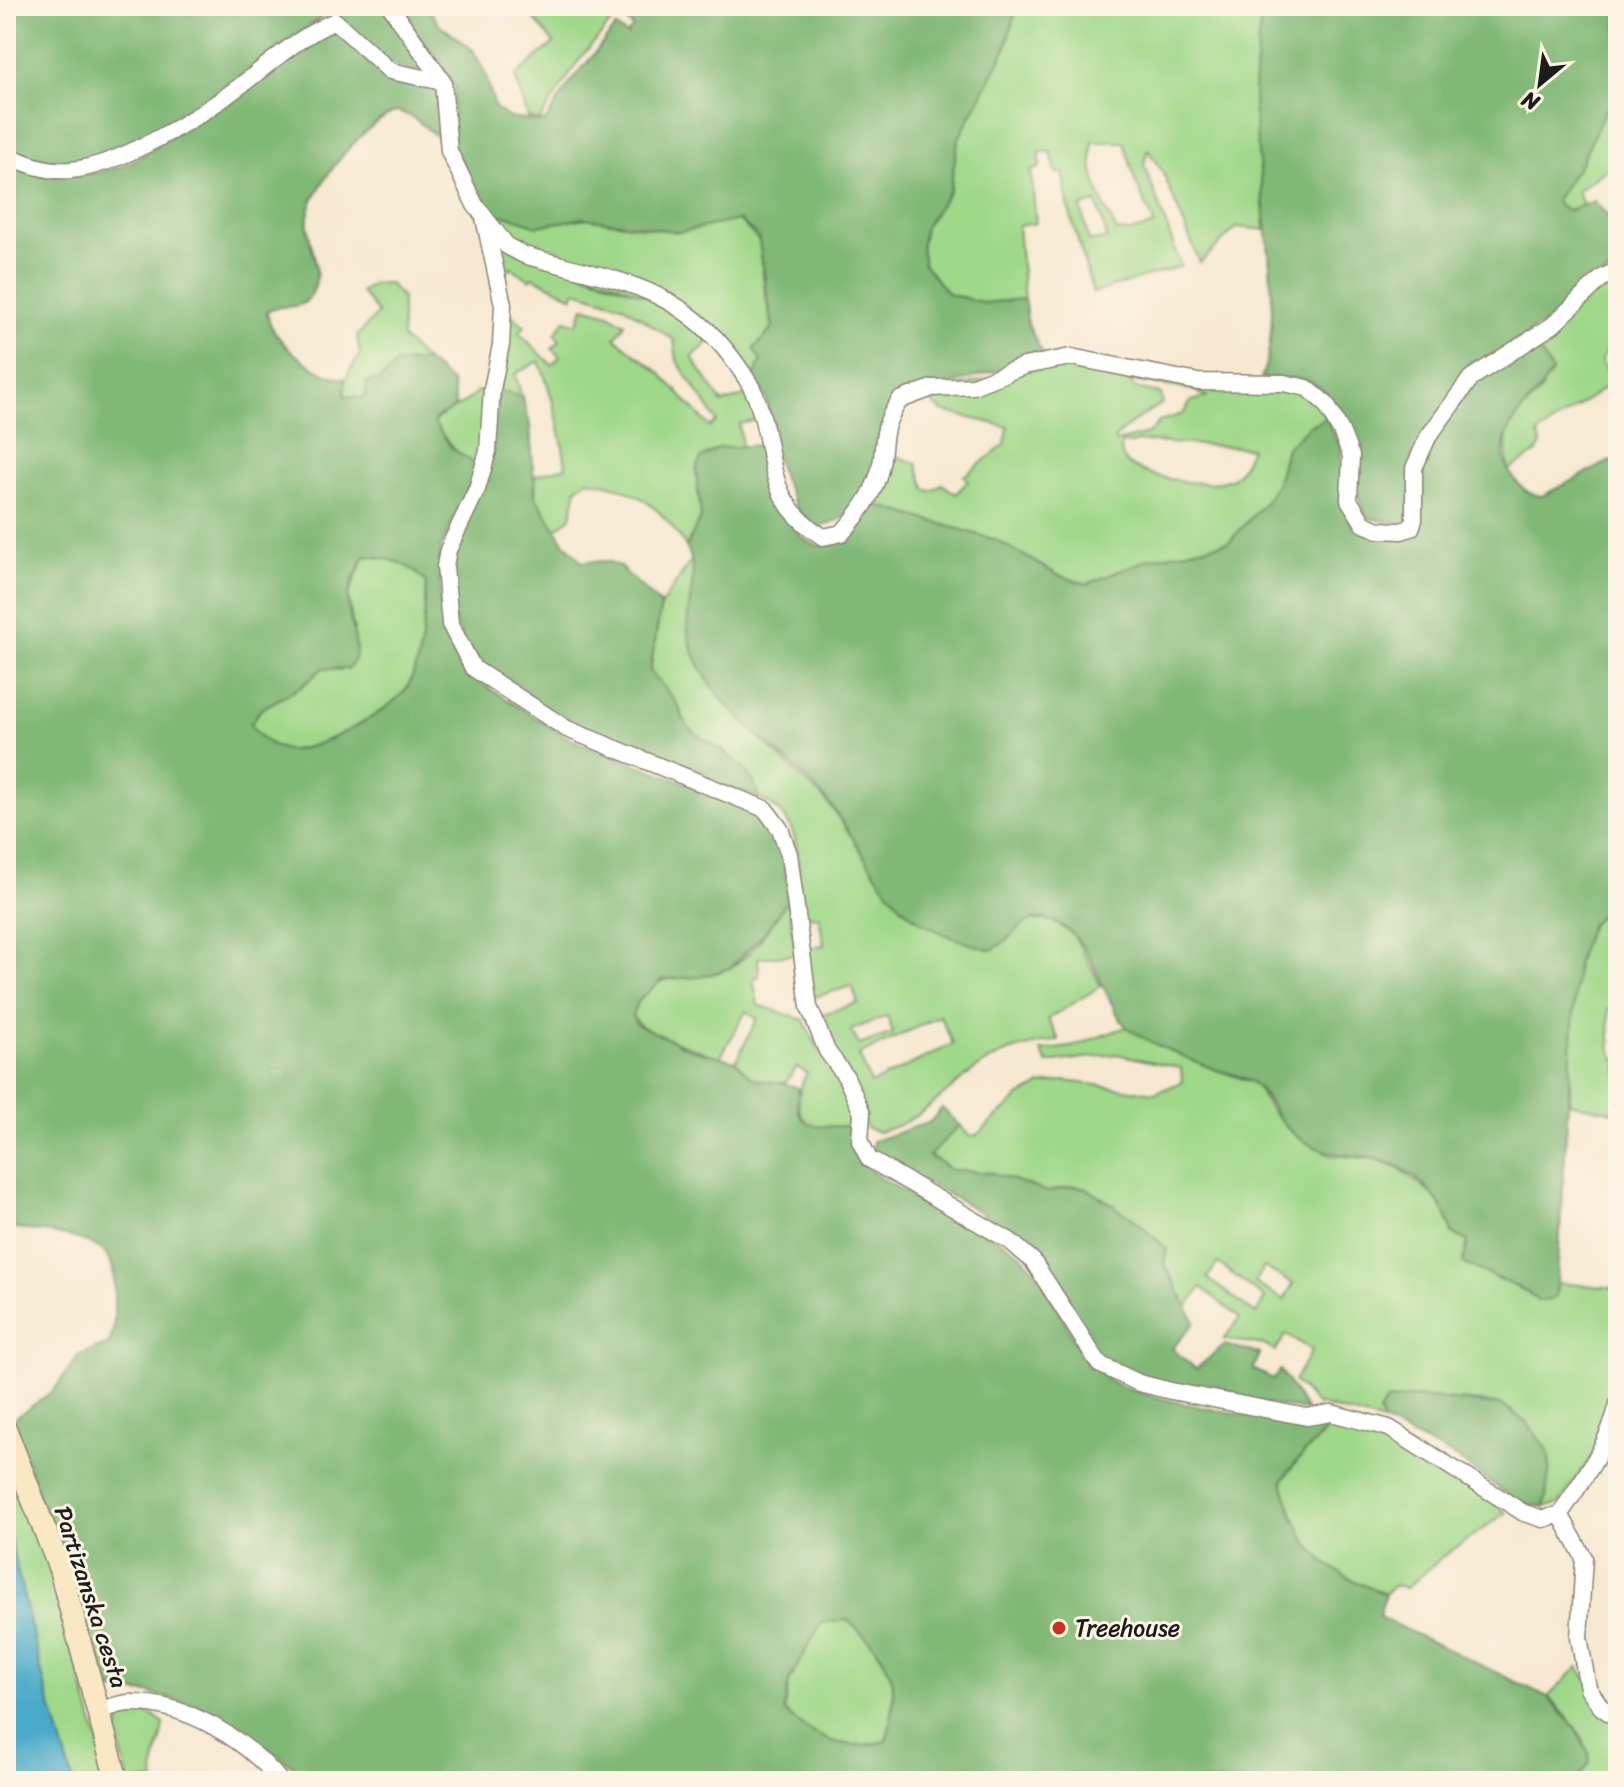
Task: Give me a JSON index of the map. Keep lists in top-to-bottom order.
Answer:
{
  "streets": {
    "street": ["Partizanska cesta"]
  },
  "places": ["Treehouse"],
  "north": "bottom left"
}
